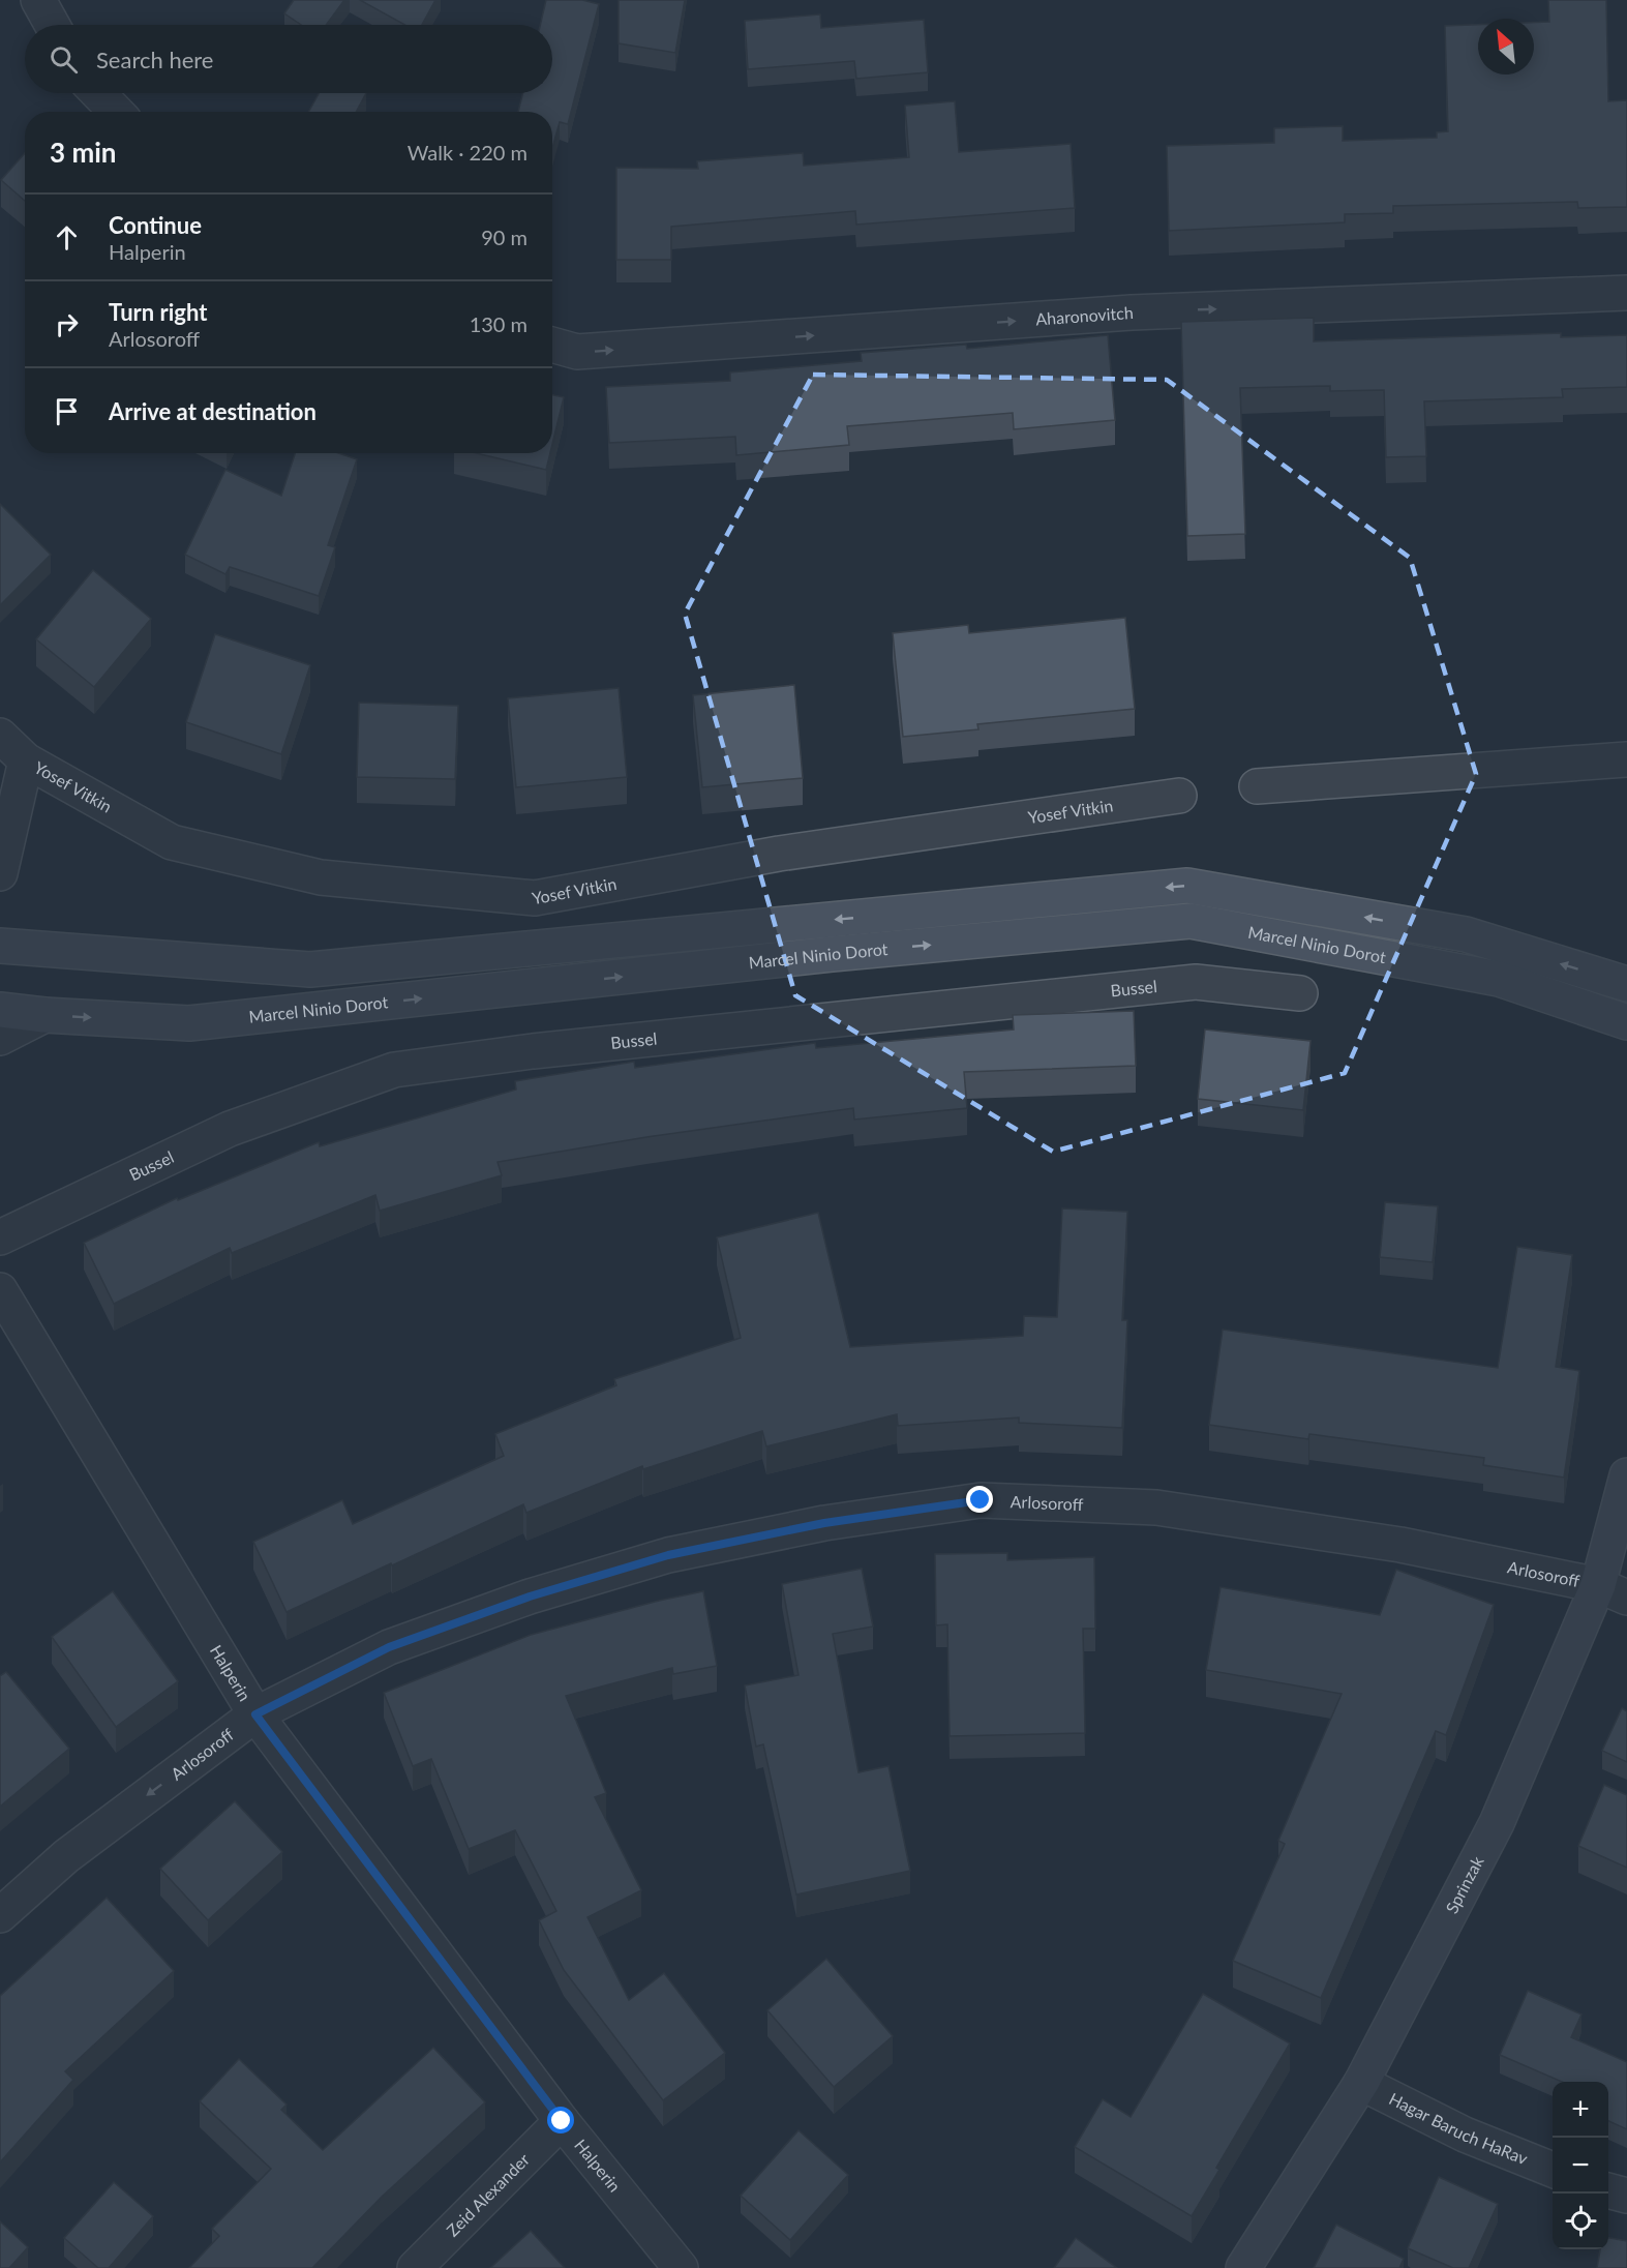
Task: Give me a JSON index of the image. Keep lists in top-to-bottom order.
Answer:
{
  "streets": {
    "street": [
      "Aharonovitch",
      "Yosef Vitkin",
      "Marcel Ninio Dorot",
      "Bussel",
      "Arlosoroff",
      "Halperin",
      "Sprinzak",
      "Hagar Baruch HaRav",
      "Zeid Alexander"
    ]
  },
  "crossings": [
    ["Arlosoroff", "Halperin"],
    ["Arlosoroff", "Sprinzak"],
    ["Halperin", "Zeid Alexander"],
    ["Sprinzak", "Hagar Baruch HaRav"]
  ],
  "one_way": ["Aharonovitch"],
  "north": "top left",
  "page": {
    "search": "Search here",
    "heading": ["3 min", "Walk · 220 m"],
    "list": [
      ["Continue", "Halperin", "90 m"],
      ["Turn right", "Arlosoroff", "130 m"],
      "Arrive at destination"
    ],
    "map_buttons": ["+", "−"]
  }
}
